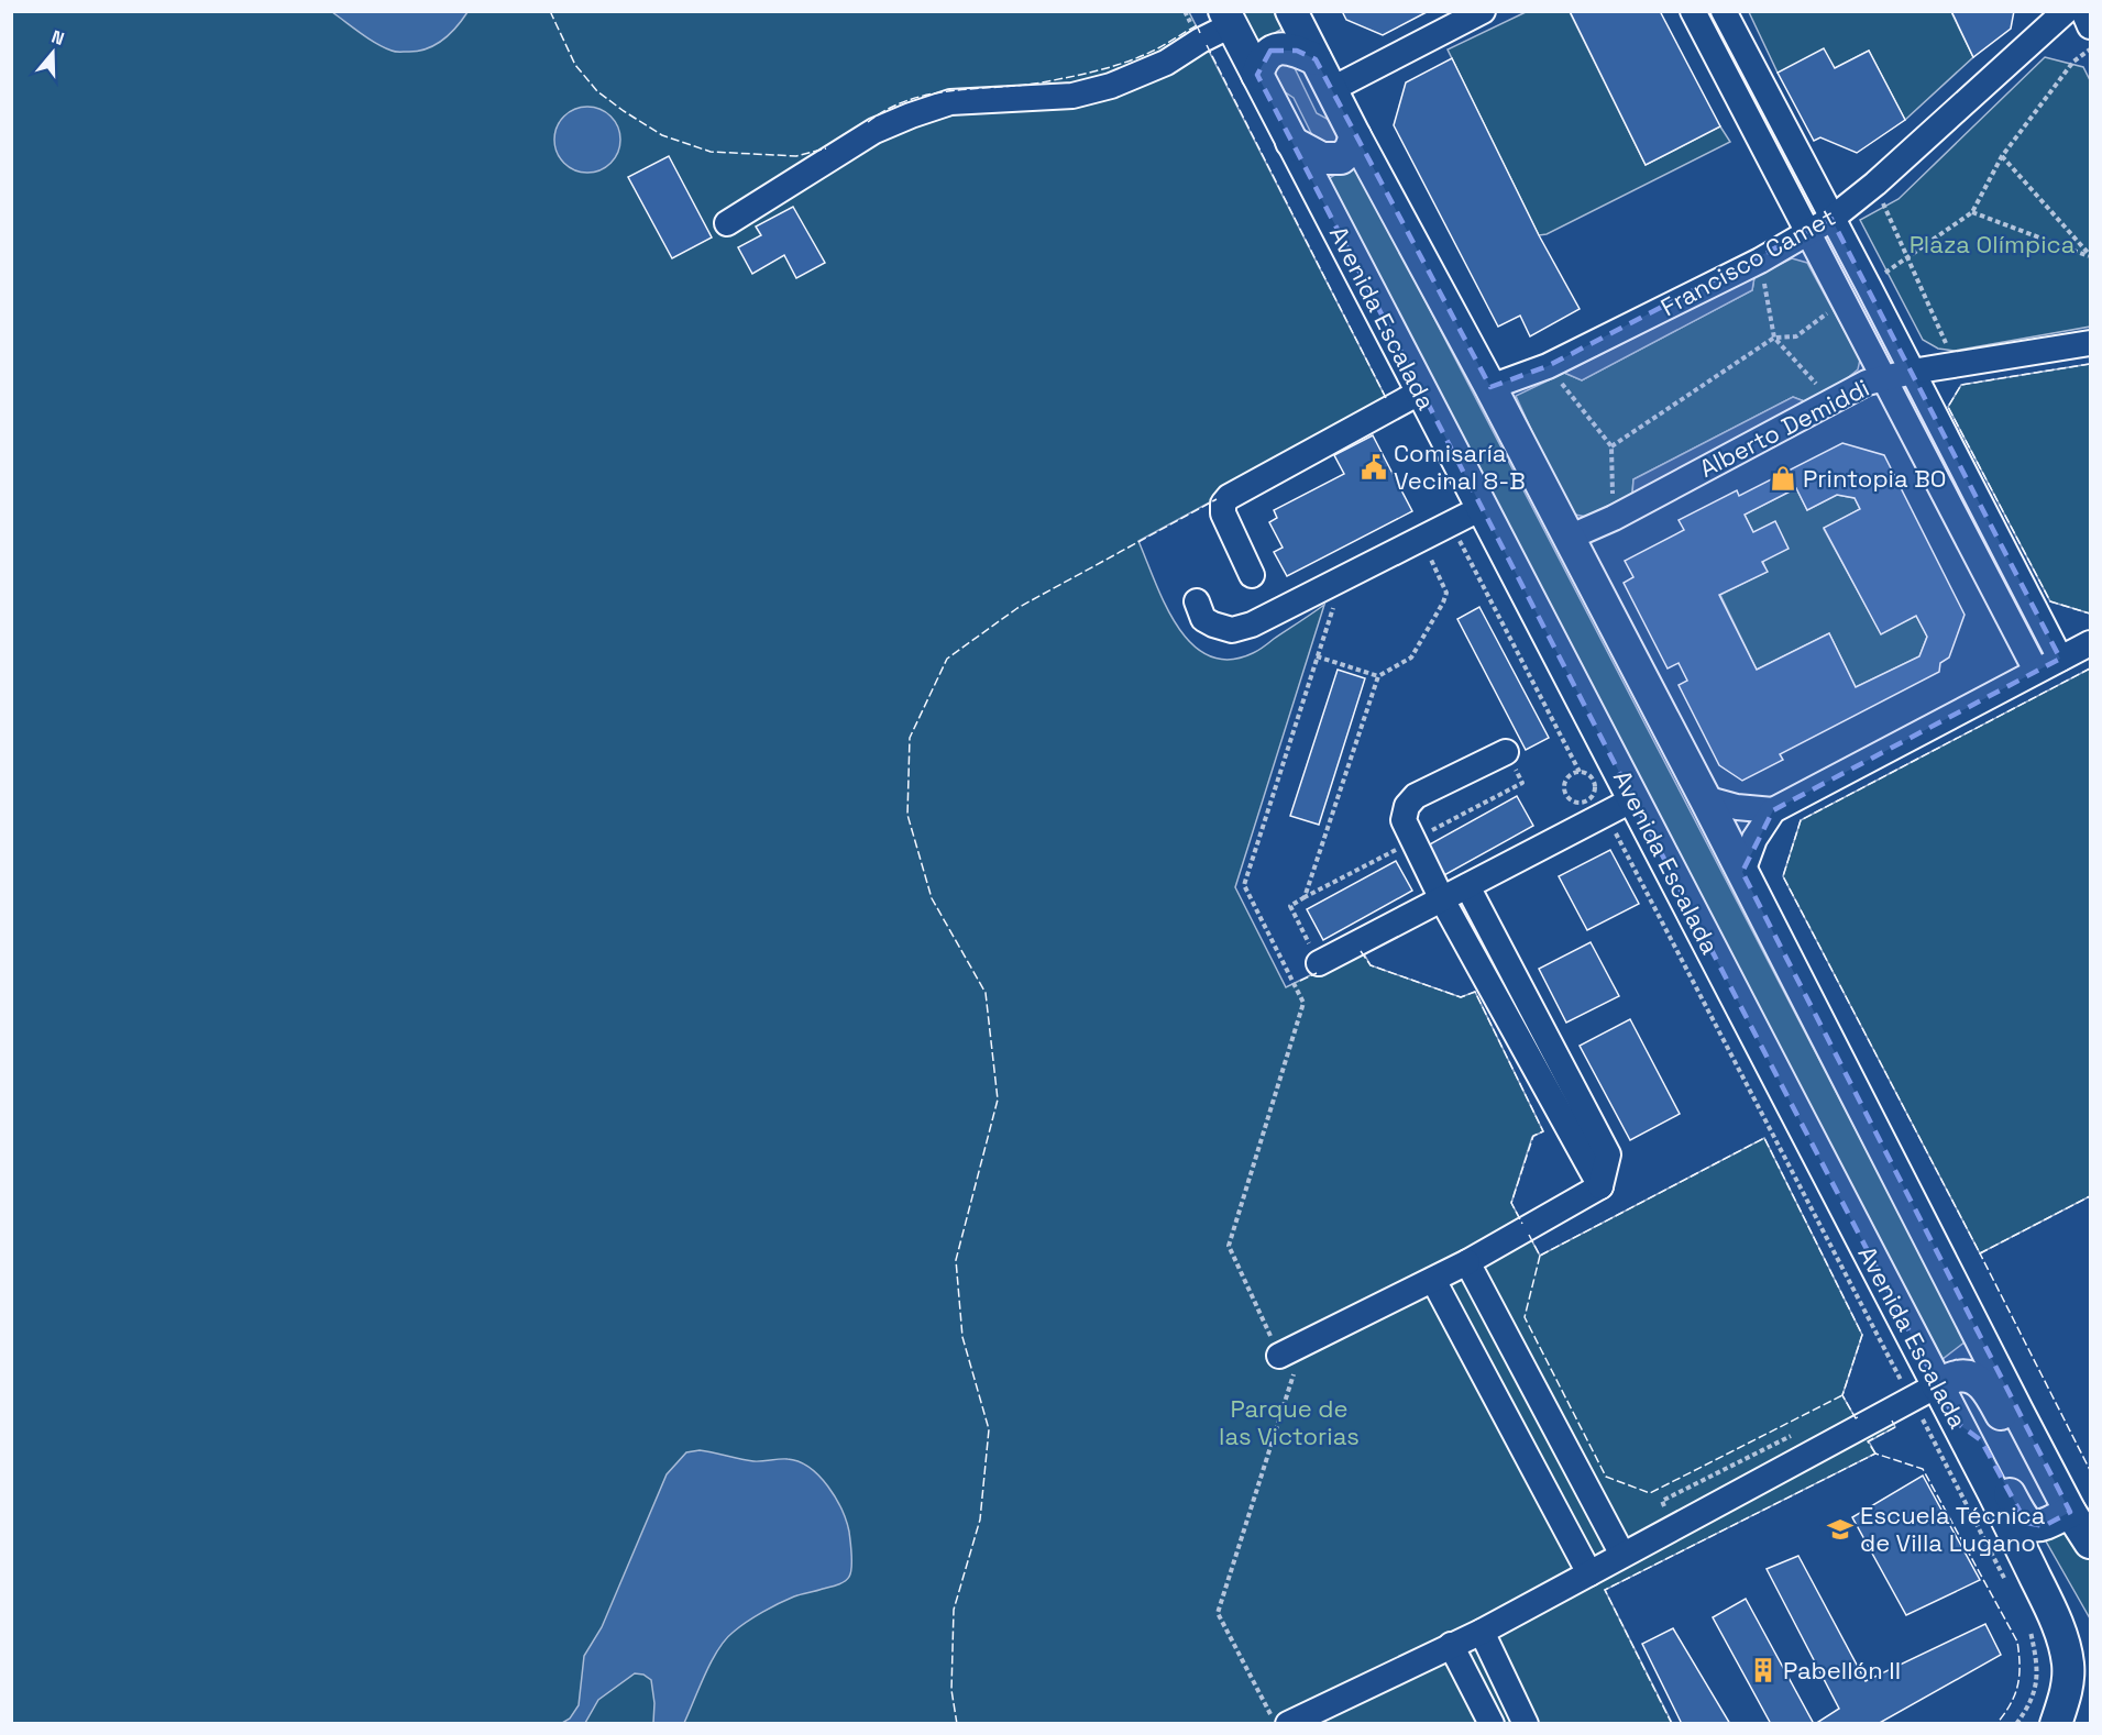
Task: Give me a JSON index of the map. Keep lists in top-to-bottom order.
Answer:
{
  "streets": {
    "main road": ["Avenida Escalada"],
    "street": ["Francisco Camet", "Alberto Demiddi"]
  },
  "parks": ["Plaza Olímpica", "Parque de las Victorias"],
  "places": {
    "public building": ["Comisaría Vecinal 8-B"],
    "shop": ["Printopia BO"],
    "school or university": ["Escuela Técnica de Villa Lugano"],
    "building": ["Pabellón II"]
  },
  "north": "top"
}
